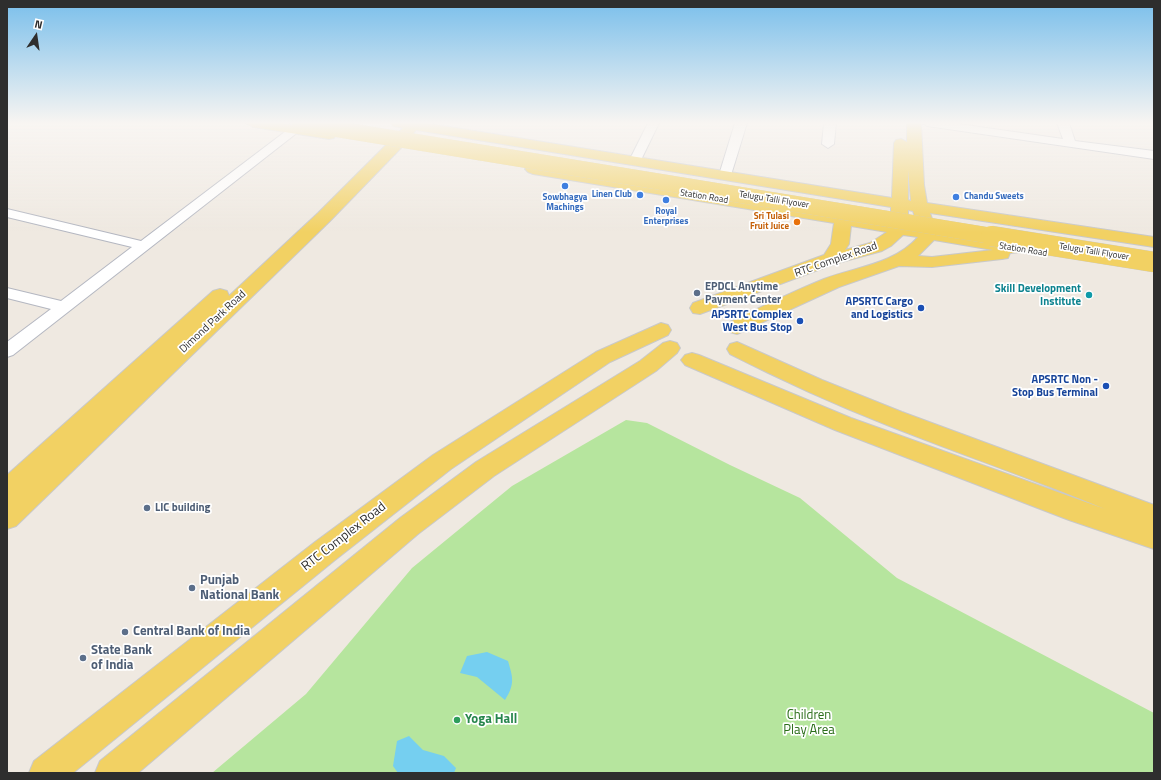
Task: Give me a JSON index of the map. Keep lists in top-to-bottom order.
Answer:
{
  "streets": {
    "main road": [
      "Station Road",
      "Telugu Talli Flyover",
      "RTC Complex Road",
      "Dimond Park Road"
    ]
  },
  "crossings": [
    ["Station Road", "RTC Complex Road"]
  ],
  "parks": ["Children Play Area"],
  "places": [
    "Sowbhagya Machings",
    "Linen Club",
    "Chandu Sweets",
    "Royal Enterprises",
    "Sri Tulasi Fruit Juice",
    "EPDCL Anytime Payment Center",
    "Skill Development Institute",
    "APSRTC Cargo and Logistics",
    "APSRTC Complex West Bus Stop",
    "APSRTC Non - Stop Bus Terminal",
    "LIC building",
    "Punjab National Bank",
    "Central Bank of India",
    "State Bank of India",
    "Yoga Hall"
  ],
  "north": "top"
}
